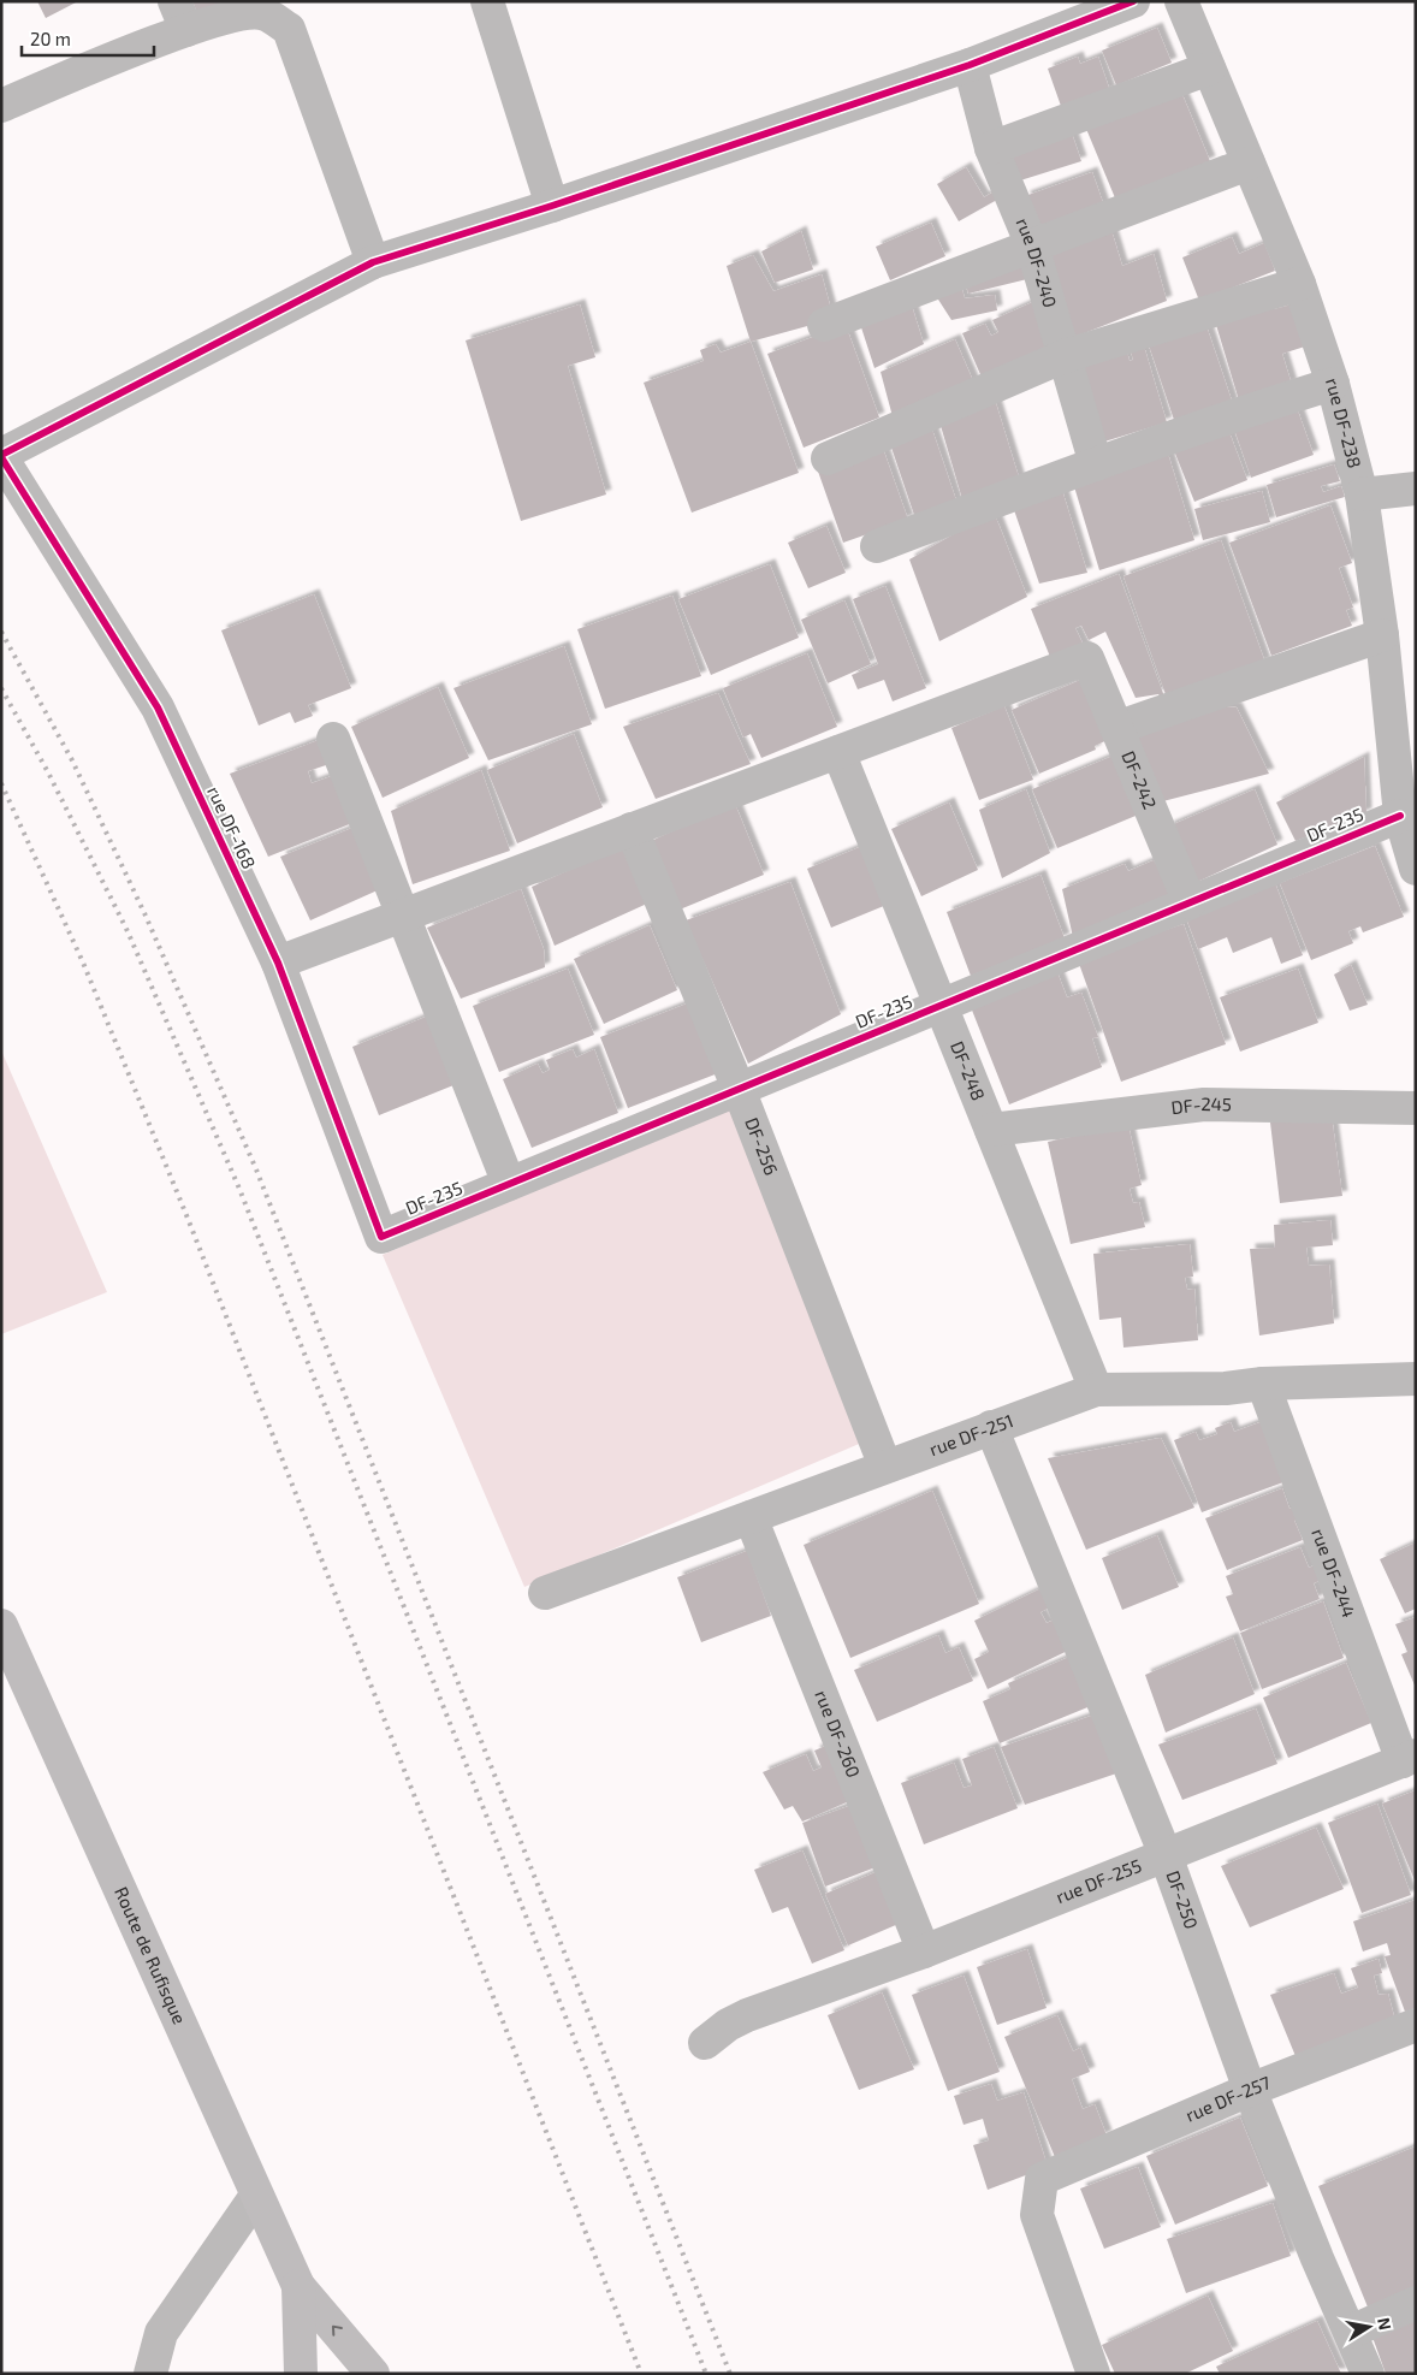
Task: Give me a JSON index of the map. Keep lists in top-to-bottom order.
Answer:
{
  "streets": {
    "main road": ["Route de Rufisque"],
    "street": [
      "rue DF-240",
      "rue DF-238",
      "DF-242",
      "DF-235",
      "rue DF-168",
      "DF-248",
      "DF-245",
      "DF-256",
      "rue DF-251",
      "rue DF-244",
      "rue DF-260",
      "rue DF-255",
      "DF-250",
      "rue DF-257"
    ]
  },
  "crossings": [
    ["rue DF-238", "DF-235"],
    ["DF-242", "DF-235"],
    ["DF-242", "DF-248"],
    ["DF-235", "rue DF-168"],
    ["DF-235", "DF-248"],
    ["DF-235", "DF-256"],
    ["DF-248", "DF-245"],
    ["DF-248", "rue DF-251"],
    ["DF-256", "rue DF-251"],
    ["rue DF-251", "rue DF-244"],
    ["rue DF-251", "rue DF-260"],
    ["rue DF-251", "DF-250"],
    ["rue DF-244", "rue DF-255"],
    ["rue DF-260", "rue DF-255"],
    ["rue DF-255", "DF-250"],
    ["DF-250", "rue DF-257"]
  ],
  "scale_bar": "20 m",
  "north": "right"
}
